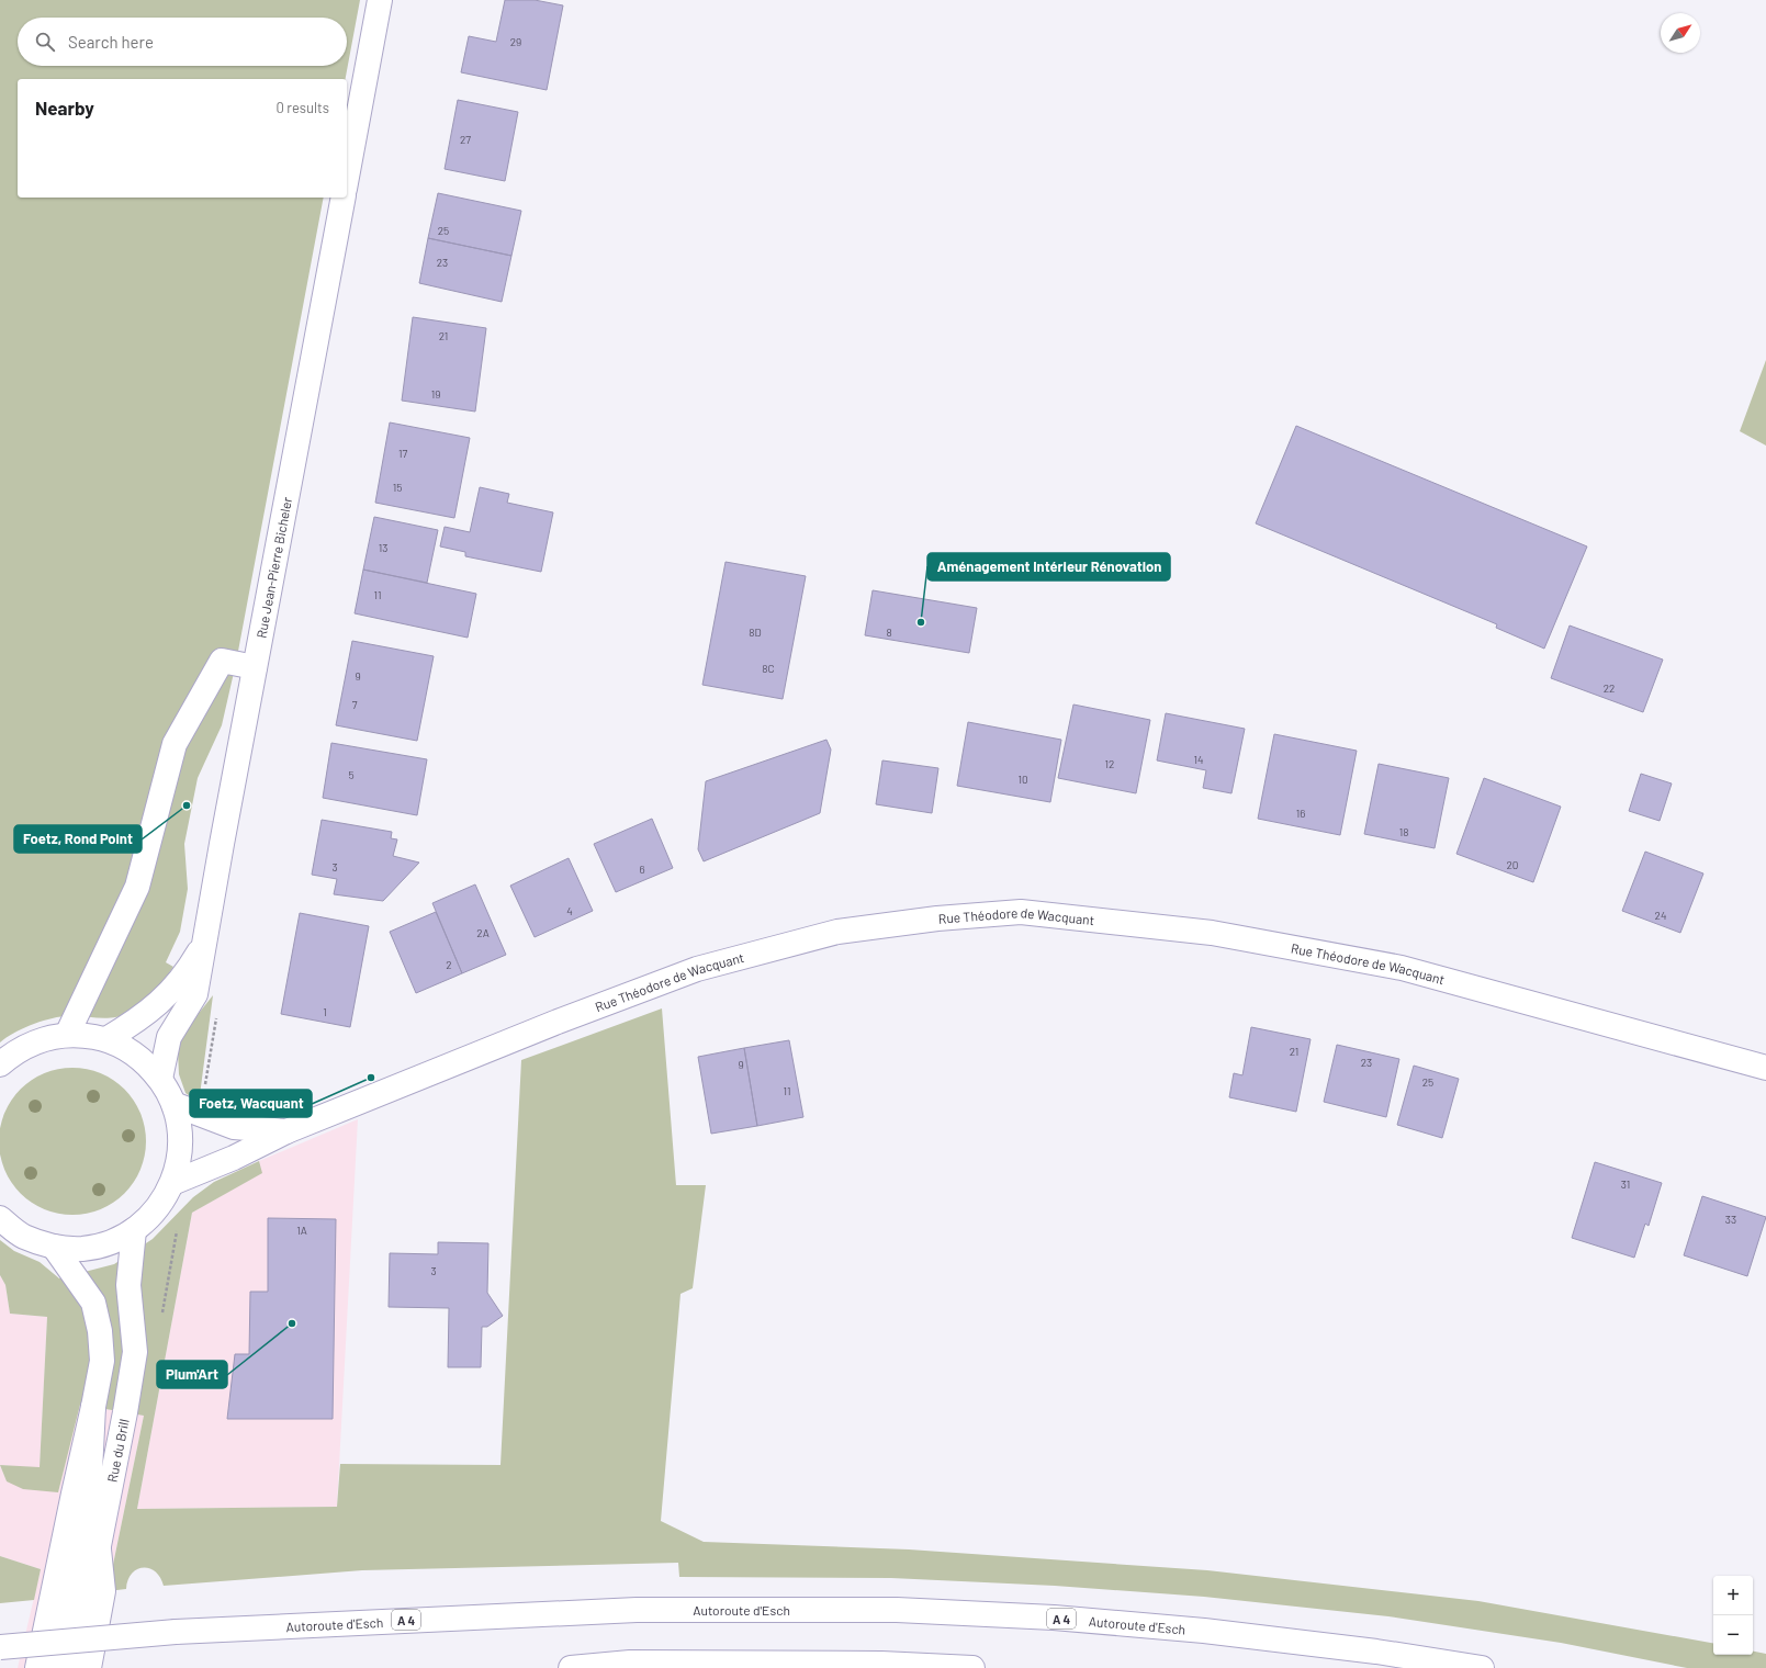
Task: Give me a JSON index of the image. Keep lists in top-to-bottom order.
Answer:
{
  "streets": {
    "main road": [
      "Rue Jean-Pierre Bicheler",
      "Rue Théodore de Wacquant",
      "Rue du Brill",
      "Autoroute d'Esch",
      "A 4"
    ]
  },
  "places": [
    "Aménagement Intérieur Rénovation",
    "Foetz, Rond Point",
    "Foetz, Wacquant",
    "Plum'Art"
  ],
  "house_numbers": [
    "29",
    "27",
    "25",
    "23",
    "21",
    "19",
    "17",
    "15",
    "13",
    "11",
    "8D",
    "8",
    "8C",
    "9",
    "22",
    "7",
    "14",
    "12",
    "5",
    "10",
    "16",
    "18",
    "20",
    "3",
    "6",
    "4",
    "24",
    "2A",
    "2",
    "1",
    "21",
    "23",
    "9",
    "25",
    "11",
    "31",
    "33",
    "1A",
    "3"
  ],
  "north": "top right",
  "page": {
    "search": "Search here",
    "heading": ["Nearby", "0 results"],
    "map_buttons": ["+", "−"]
  }
}
